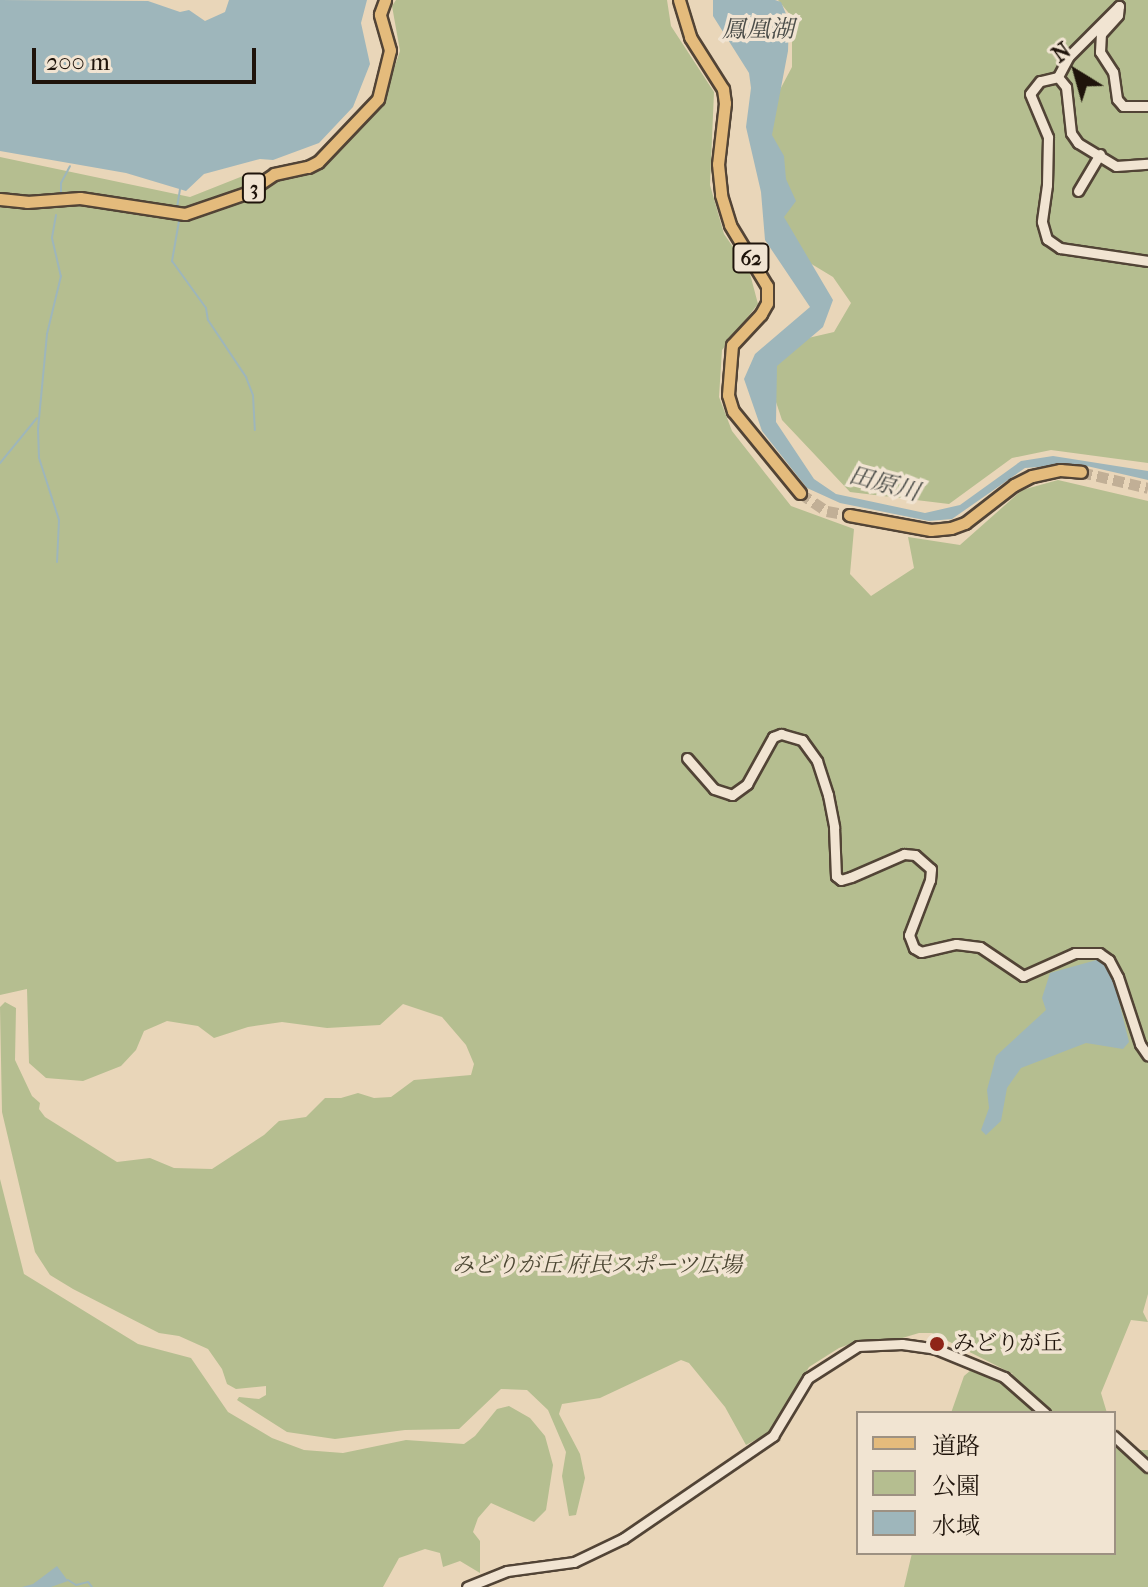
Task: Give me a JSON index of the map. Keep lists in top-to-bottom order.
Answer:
{
  "streets": {
    "main road": ["3", "62"]
  },
  "water": ["鳳凰湖", "田原川"],
  "parks": ["みどりが丘 府民スポーツ広場"],
  "places": ["みどりが丘"],
  "legend": ["道路", "公園", "水域"],
  "scale_bar": "200 m",
  "north": "top left"
}
